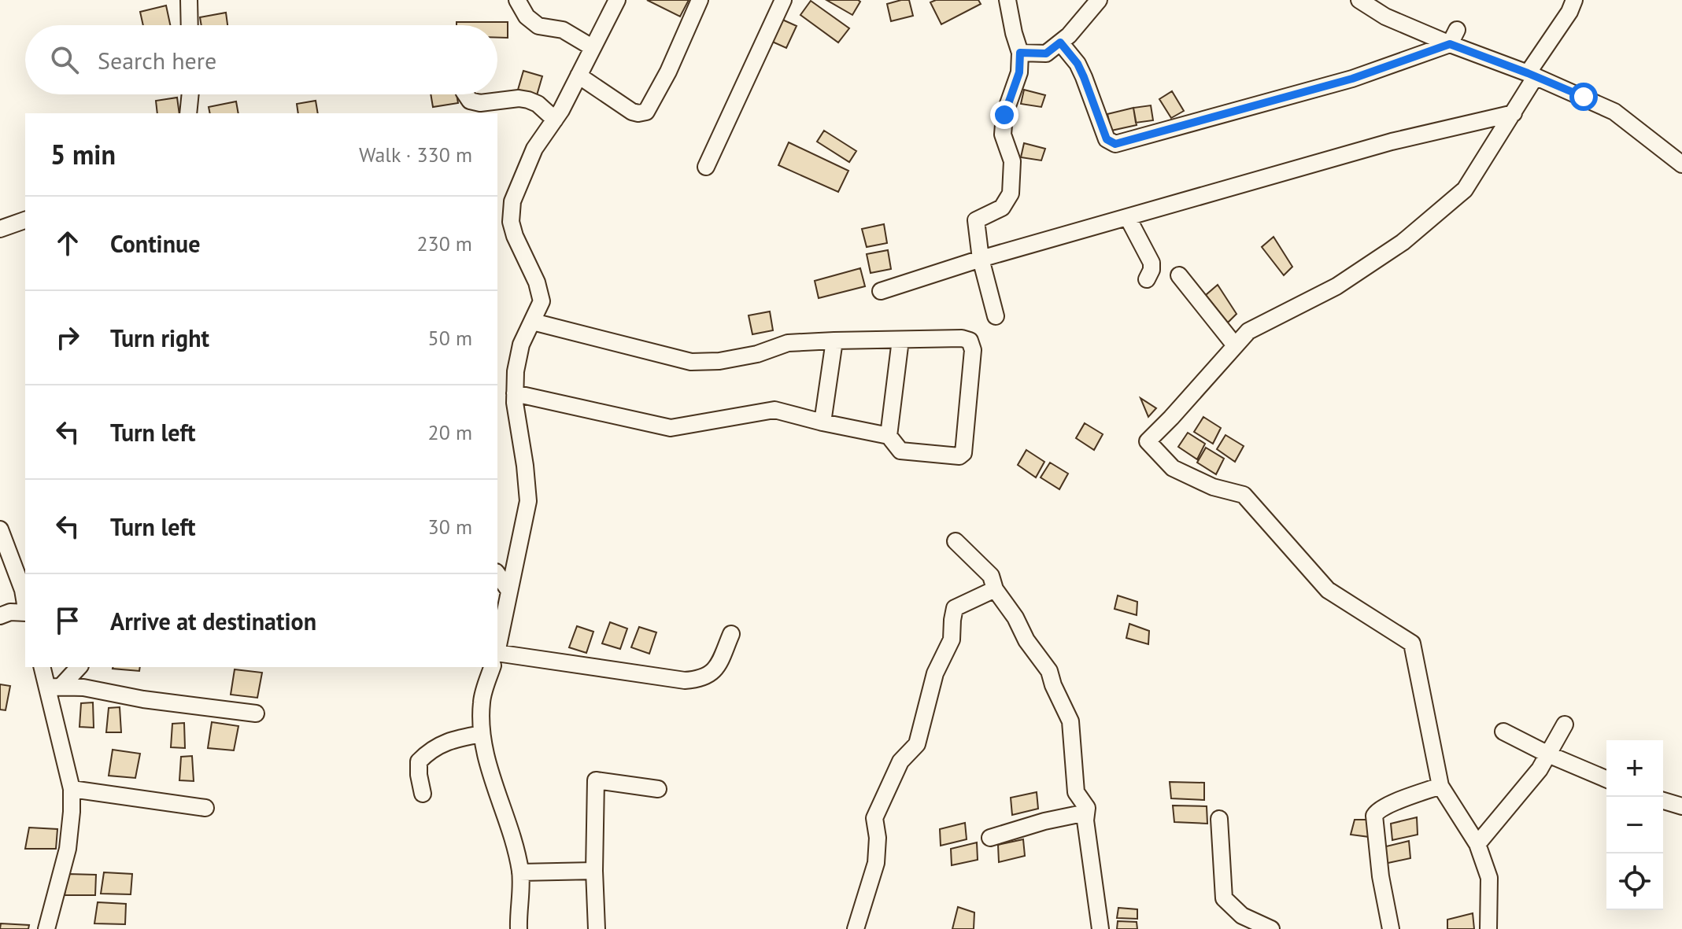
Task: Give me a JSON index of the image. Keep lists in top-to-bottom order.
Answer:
{
  "page": {
    "search": "Search here",
    "heading": ["5 min", "Walk · 330 m"],
    "list": [
      ["Continue", "230 m"],
      ["Turn right", "50 m"],
      ["Turn left", "20 m"],
      ["Turn left", "30 m"],
      "Arrive at destination"
    ],
    "map_buttons": ["+", "−"]
  }
}
